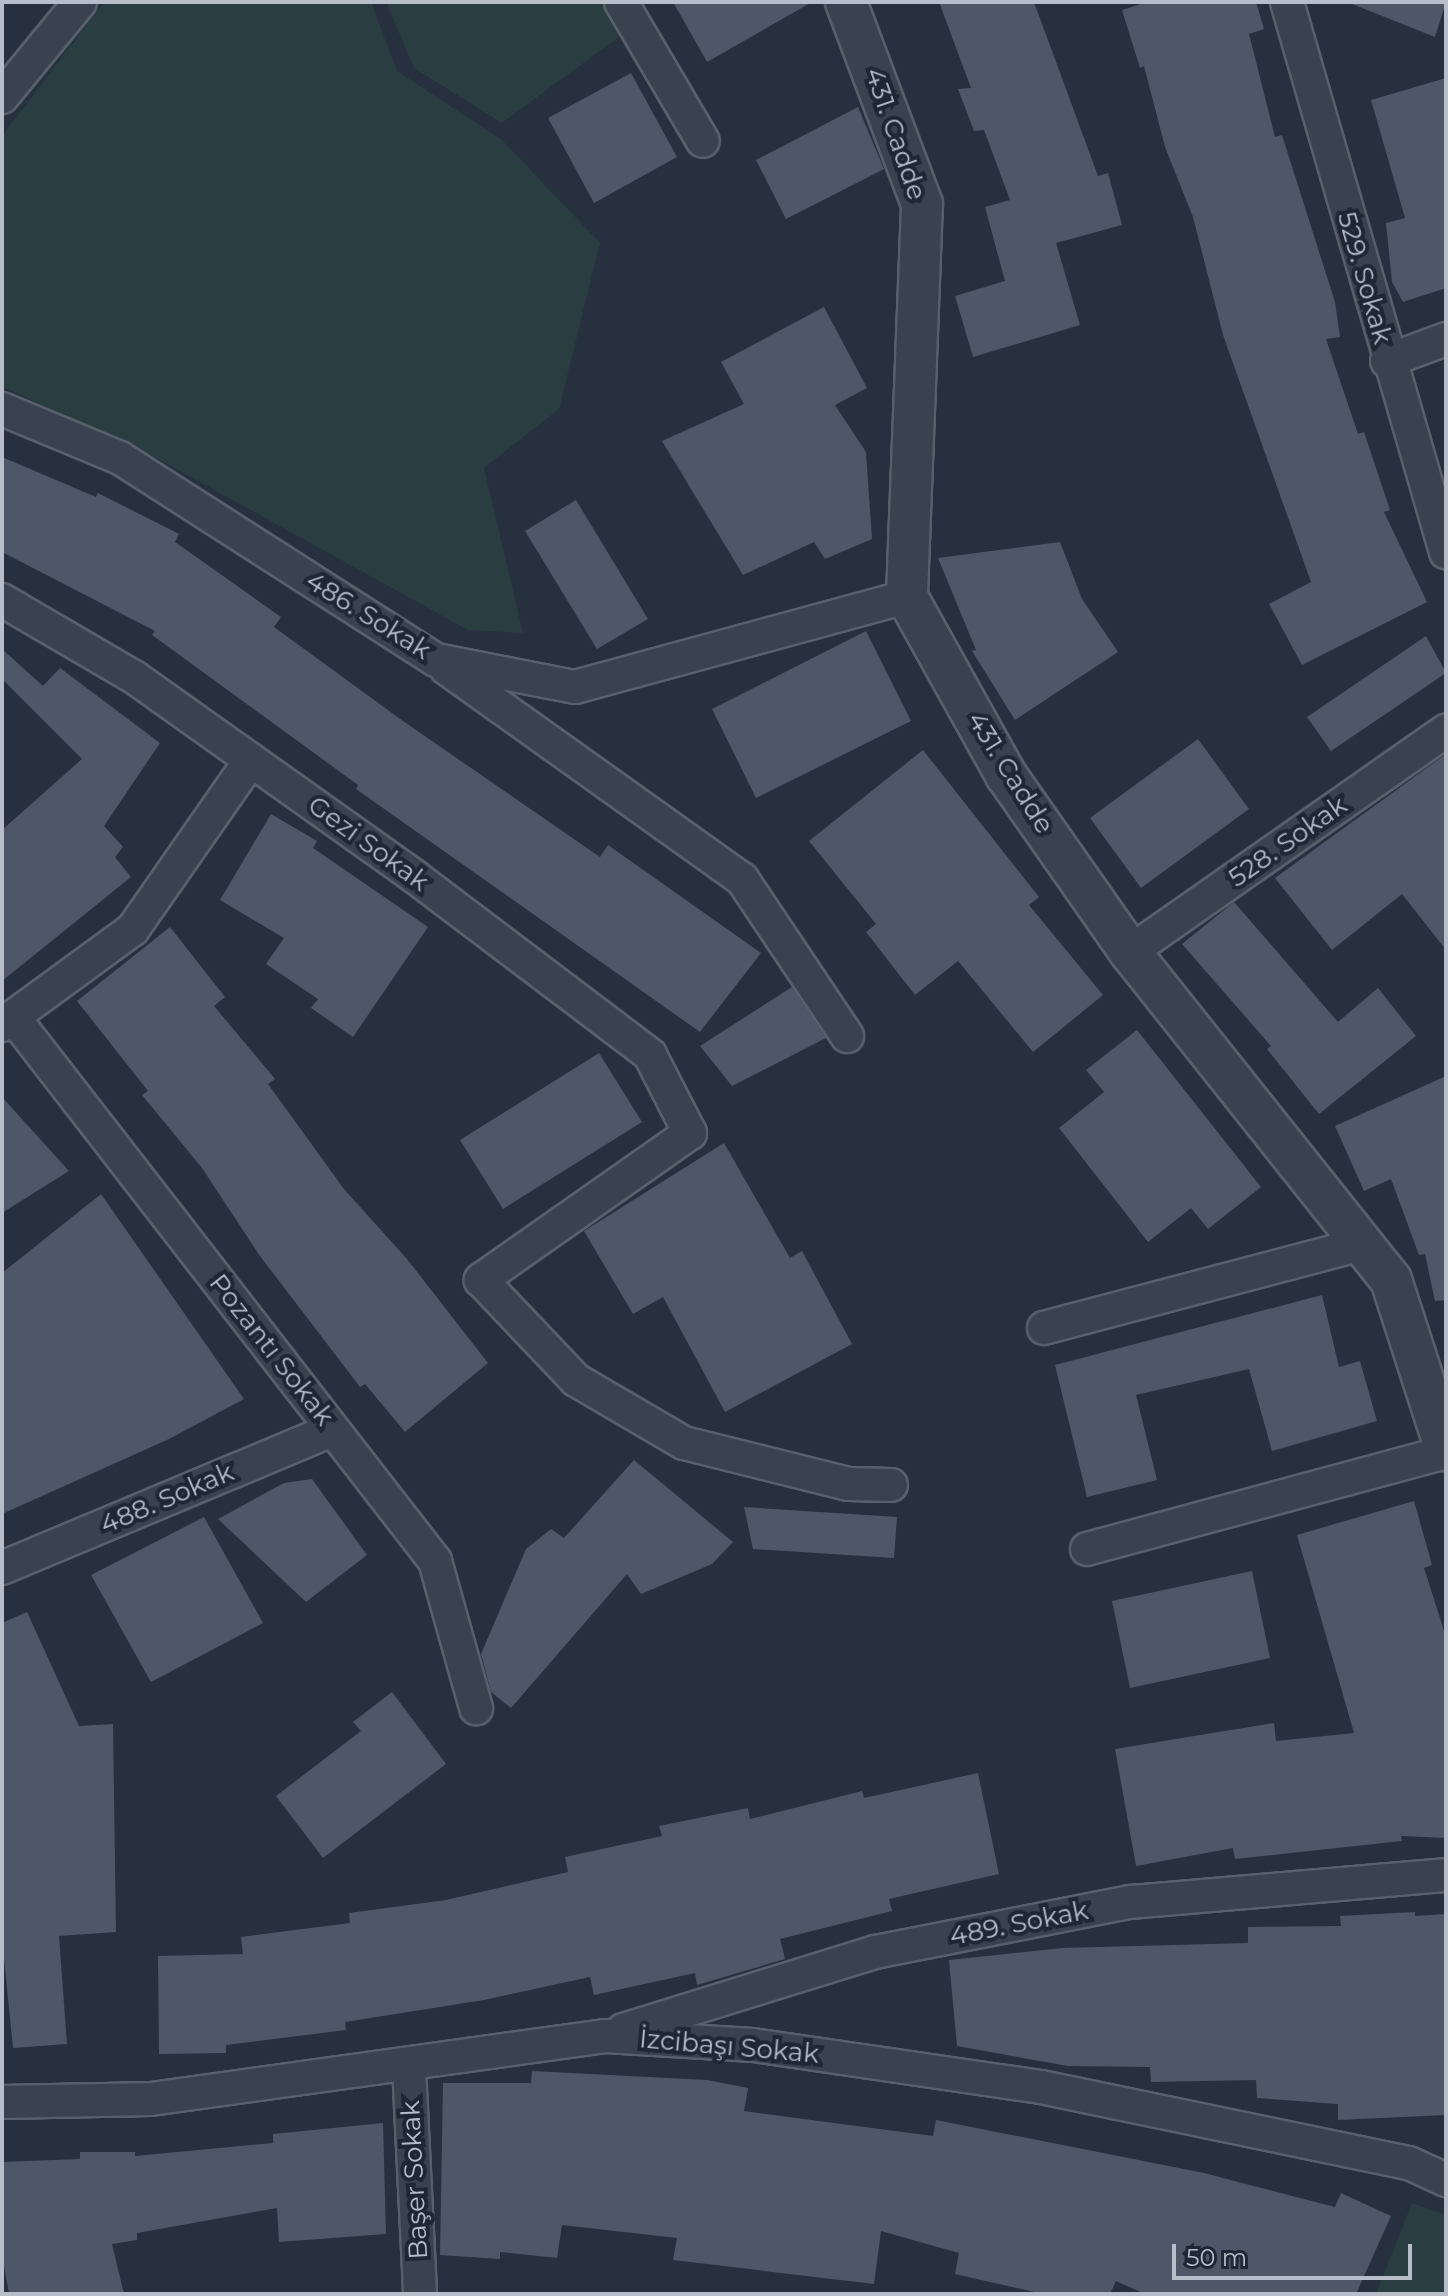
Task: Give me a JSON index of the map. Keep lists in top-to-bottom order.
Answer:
{
  "streets": {
    "street": [
      "431. Cadde",
      "529. Sokak",
      "486. Sokak",
      "528. Sokak",
      "Gezi Sokak",
      "Pozantı Sokak",
      "488. Sokak",
      "489. Sokak",
      "İzcibaşı Sokak",
      "Başer Sokak"
    ]
  },
  "crossings": [
    ["431. Cadde", "486. Sokak"],
    ["431. Cadde", "528. Sokak"],
    ["Pozantı Sokak", "488. Sokak"],
    ["489. Sokak", "İzcibaşı Sokak"],
    ["İzcibaşı Sokak", "Başer Sokak"]
  ],
  "scale_bar": "50 m"
}
